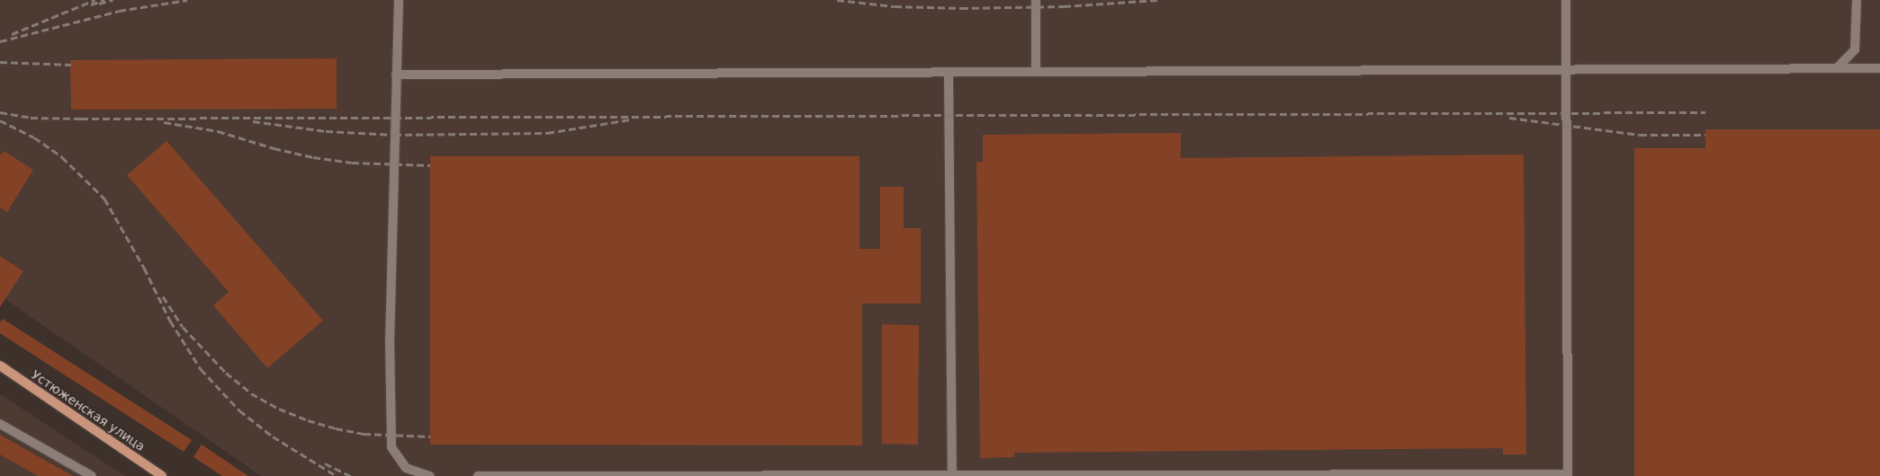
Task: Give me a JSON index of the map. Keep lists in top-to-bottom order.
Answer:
{
  "streets": {
    "main road": ["Устюженская улица"]
  }
}
